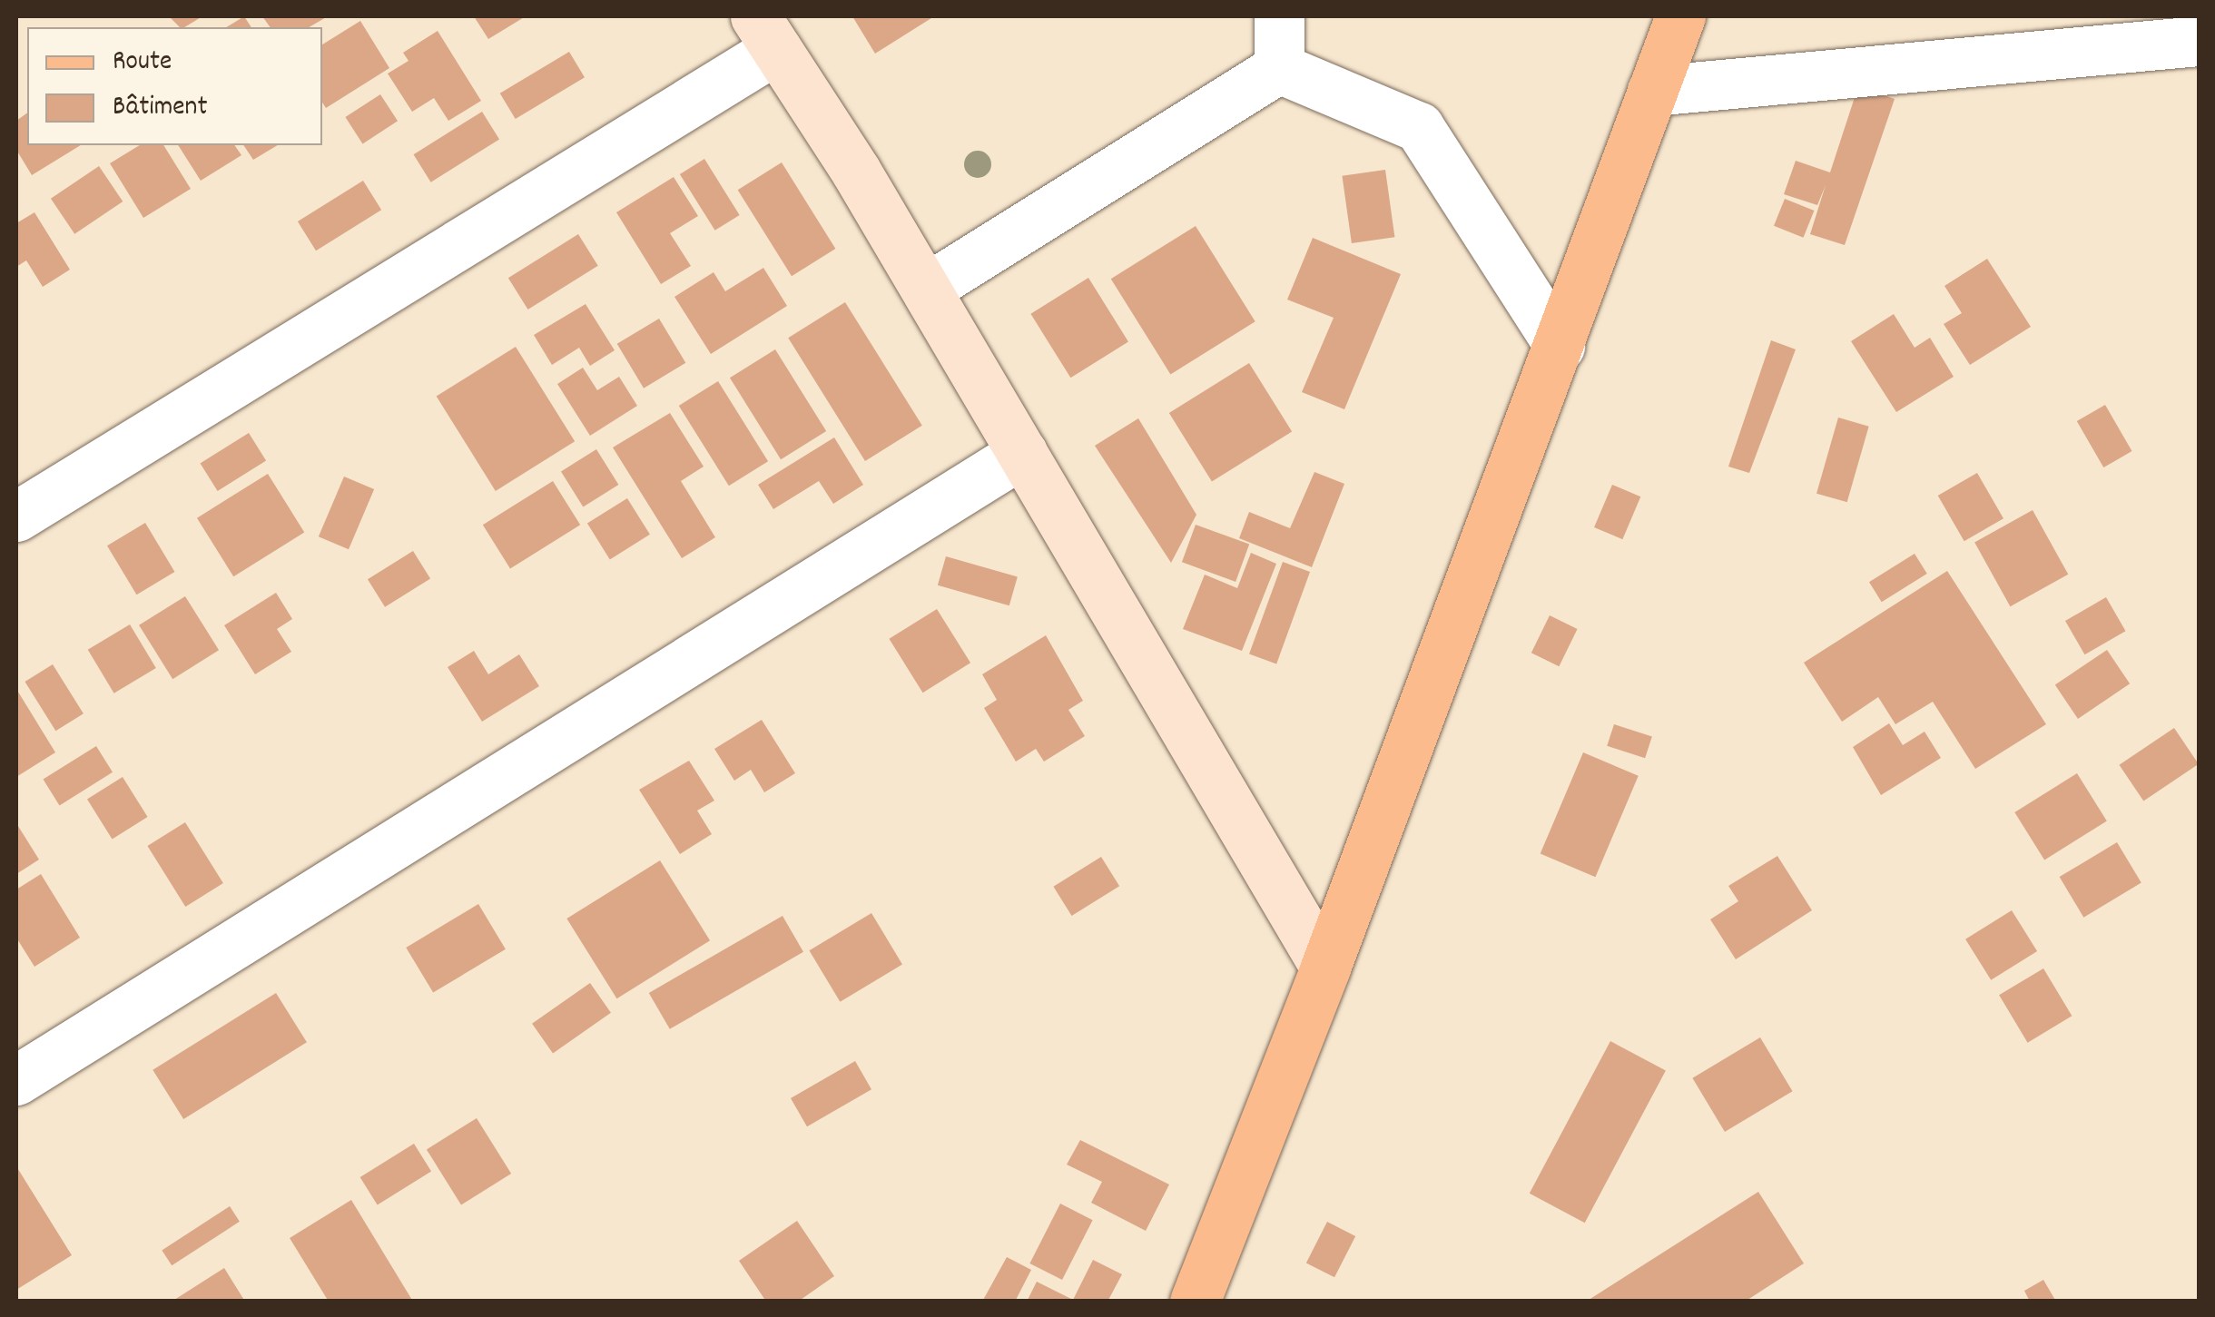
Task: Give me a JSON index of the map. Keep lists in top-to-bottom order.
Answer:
{
  "legend": ["Route", "Bâtiment"]
}
